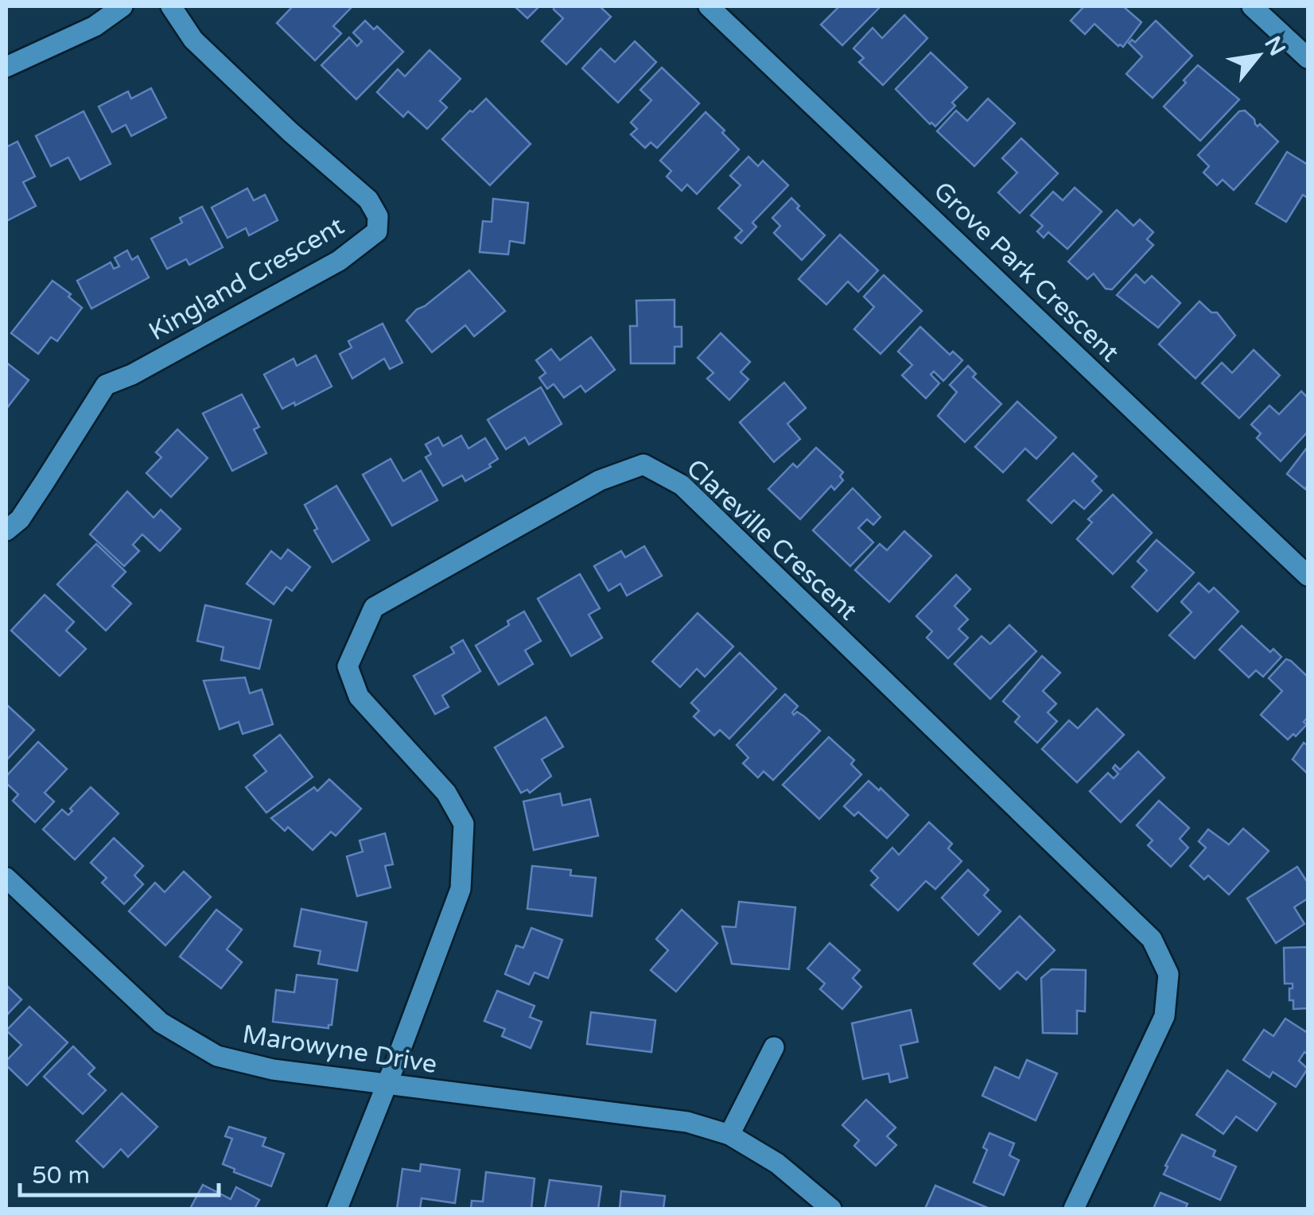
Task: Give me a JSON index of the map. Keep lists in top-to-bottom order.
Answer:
{
  "streets": {
    "street": [
      "Grove Park Crescent",
      "Kingland Crescent",
      "Clareville Crescent",
      "Marowyne Drive"
    ]
  },
  "crossings": [
    ["Clareville Crescent", "Marowyne Drive"]
  ],
  "scale_bar": "50 m",
  "north": "top right"
}
